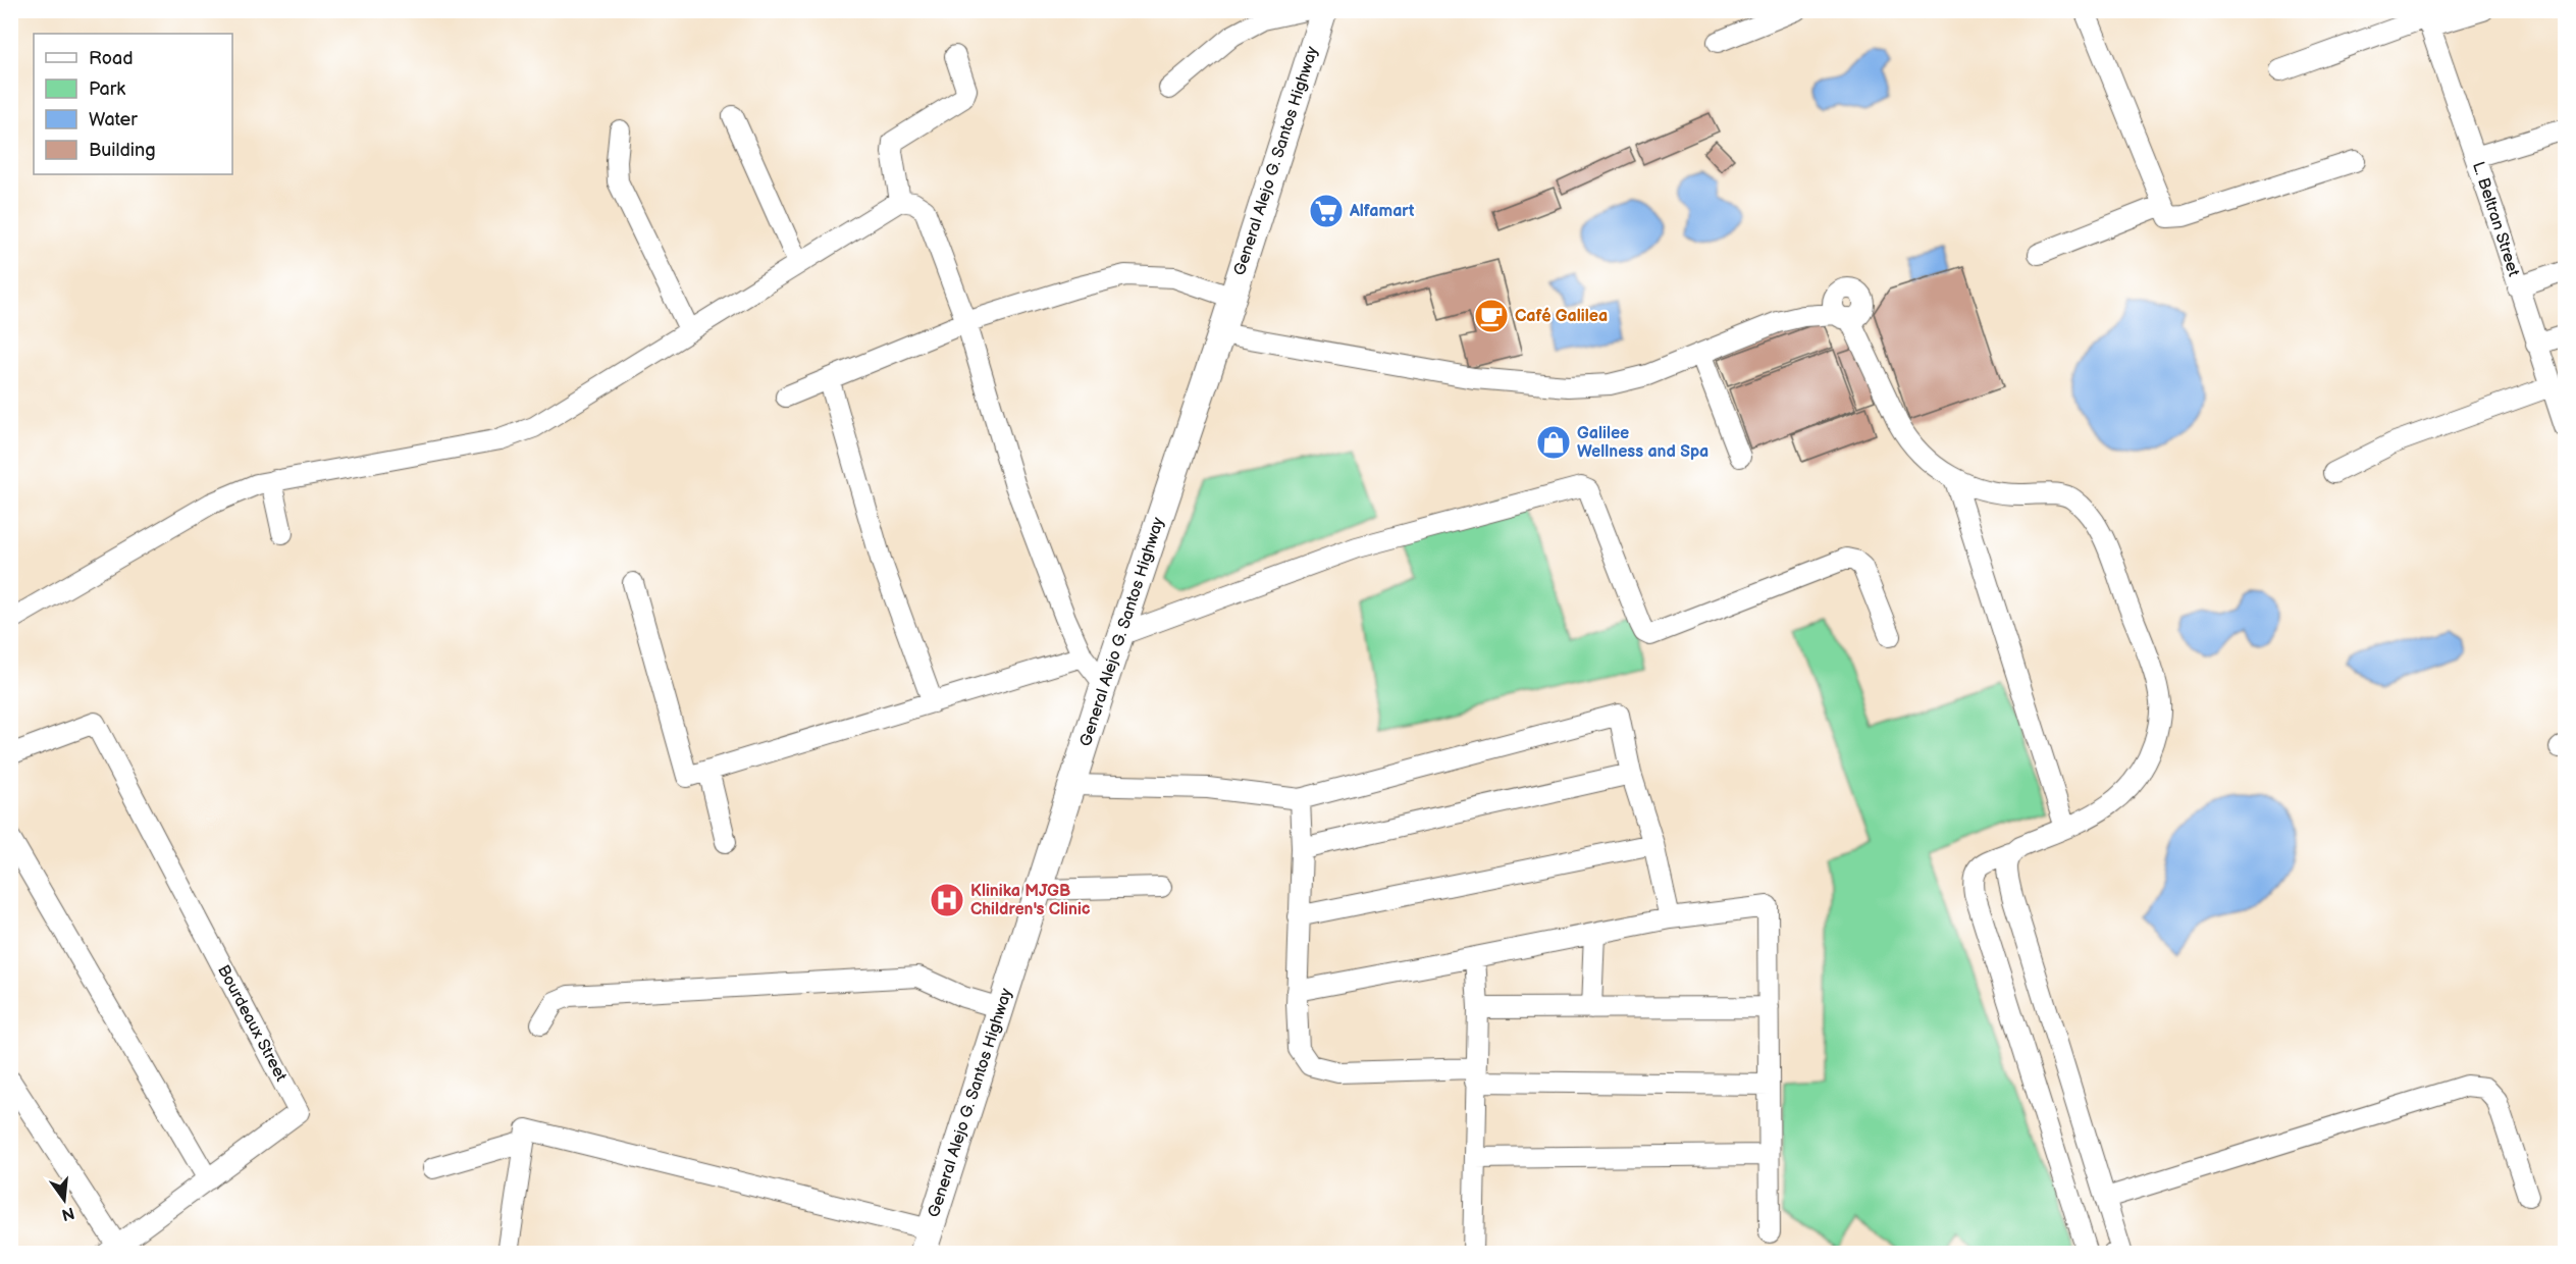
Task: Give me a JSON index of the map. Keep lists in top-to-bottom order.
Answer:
{
  "streets": {
    "main road": ["General Alejo G. Santos Highway"],
    "street": ["L. Beltran Street", "Bourdeaux Street"]
  },
  "places": {
    "supermarket": ["Alfamart"],
    "cafe": ["Café Galilea"],
    "shop": ["Galilee Wellness and Spa"],
    "hospital": ["Klinika MJGB Children's Clinic"]
  },
  "legend": [
    "Road",
    "Park",
    "Water",
    "Building"
  ],
  "north": "bottom"
}
